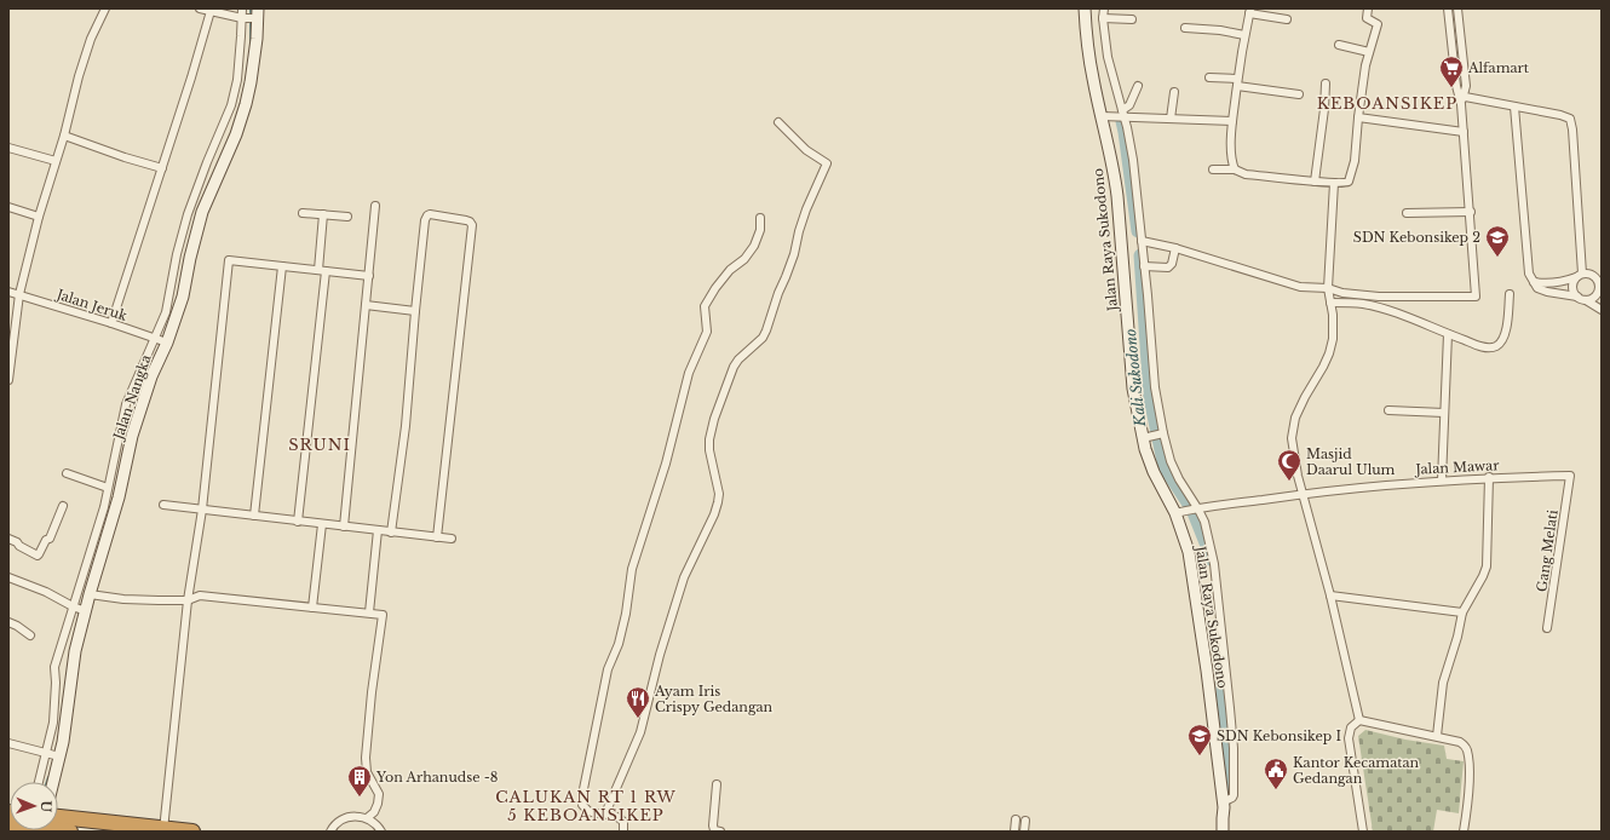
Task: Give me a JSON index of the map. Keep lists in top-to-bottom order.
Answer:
{
  "streets": {
    "main road": ["Jalan Raya Sukodono", "Jalan Nangka"],
    "street": ["Jalan Jeruk", "Jalan Mawar", "Gang Melati"]
  },
  "crossings": [
    ["Jalan Raya Sukodono", "Jalan Mawar"],
    ["Jalan Jeruk", "Jalan Nangka"],
    ["Jalan Mawar", "Gang Melati"]
  ],
  "districts": ["KEBOANSIKEP", "SRUNI", "CALUKAN RT 1 RW 5 KEBOANSIKEP"],
  "water": ["Kali Sukodono"],
  "places": {
    "supermarket": ["Alfamart"],
    "school or university": ["SDN Kebonsikep 2", "SDN Kebonsikep I"],
    "mosque": ["Masjid Daarul Ulum"],
    "restaurant": ["Ayam Iris Crispy Gedangan"],
    "public building": ["Kantor Kecamatan Gedangan"],
    "building": ["Yon Arhanudse -8"]
  },
  "north": "right"
}
